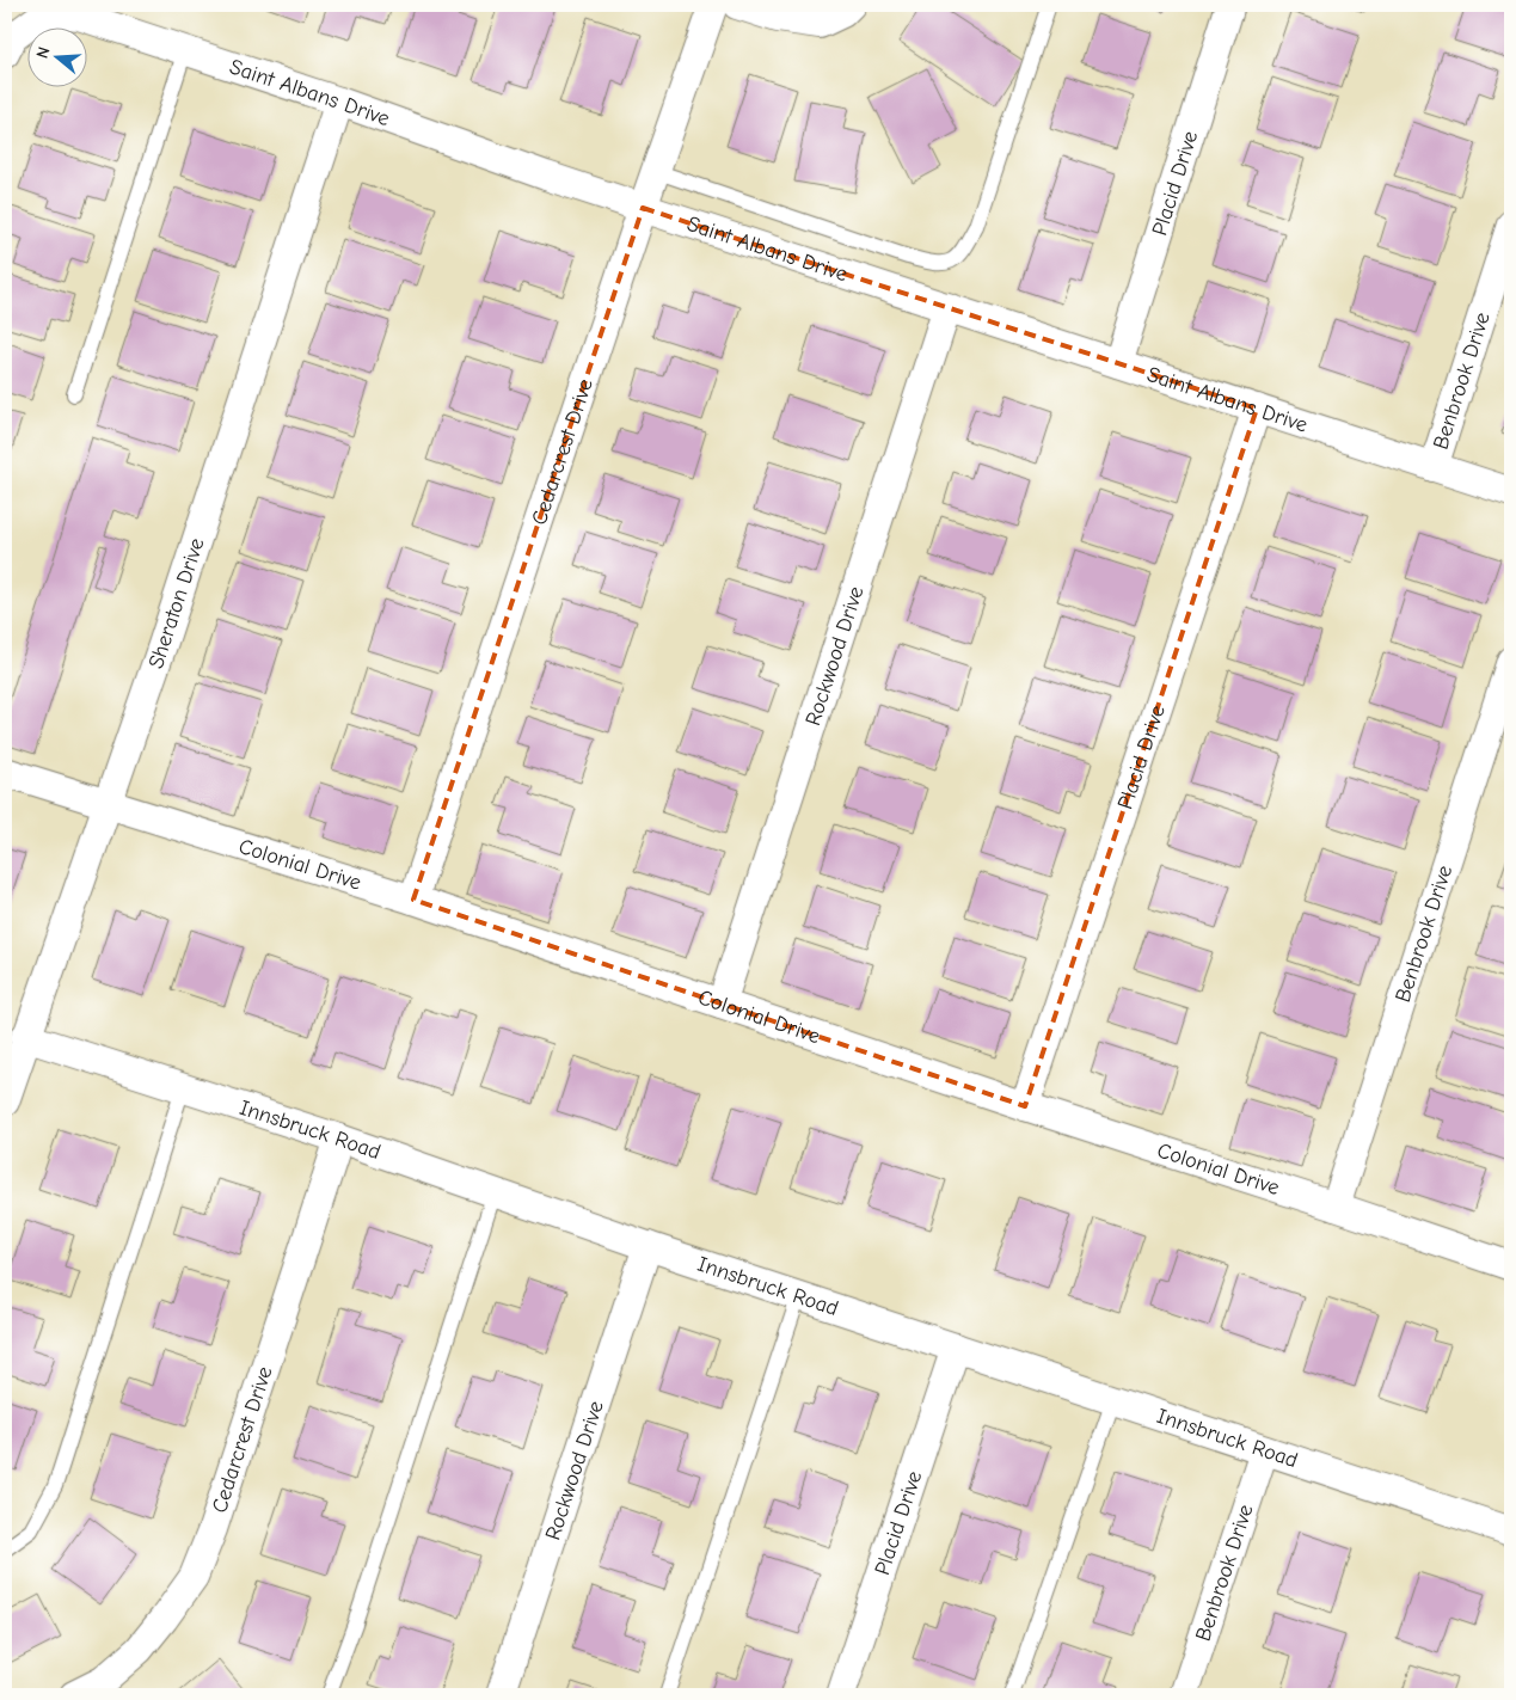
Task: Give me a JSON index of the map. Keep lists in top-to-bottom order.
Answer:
{
  "streets": {
    "street": [
      "Saint Albans Drive",
      "Placid Drive",
      "Benbrook Drive",
      "Cedarcrest Drive",
      "Sheraton Drive",
      "Rockwood Drive",
      "Colonial Drive",
      "Innsbruck Road"
    ]
  },
  "crossings": [
    ["Saint Albans Drive", "Placid Drive"],
    ["Saint Albans Drive", "Benbrook Drive"],
    ["Saint Albans Drive", "Cedarcrest Drive"],
    ["Saint Albans Drive", "Sheraton Drive"],
    ["Saint Albans Drive", "Rockwood Drive"],
    ["Placid Drive", "Colonial Drive"],
    ["Placid Drive", "Innsbruck Road"],
    ["Benbrook Drive", "Colonial Drive"],
    ["Benbrook Drive", "Innsbruck Road"],
    ["Cedarcrest Drive", "Colonial Drive"],
    ["Cedarcrest Drive", "Innsbruck Road"],
    ["Sheraton Drive", "Colonial Drive"],
    ["Sheraton Drive", "Innsbruck Road"],
    ["Rockwood Drive", "Colonial Drive"],
    ["Rockwood Drive", "Innsbruck Road"]
  ],
  "north": "left"
}
